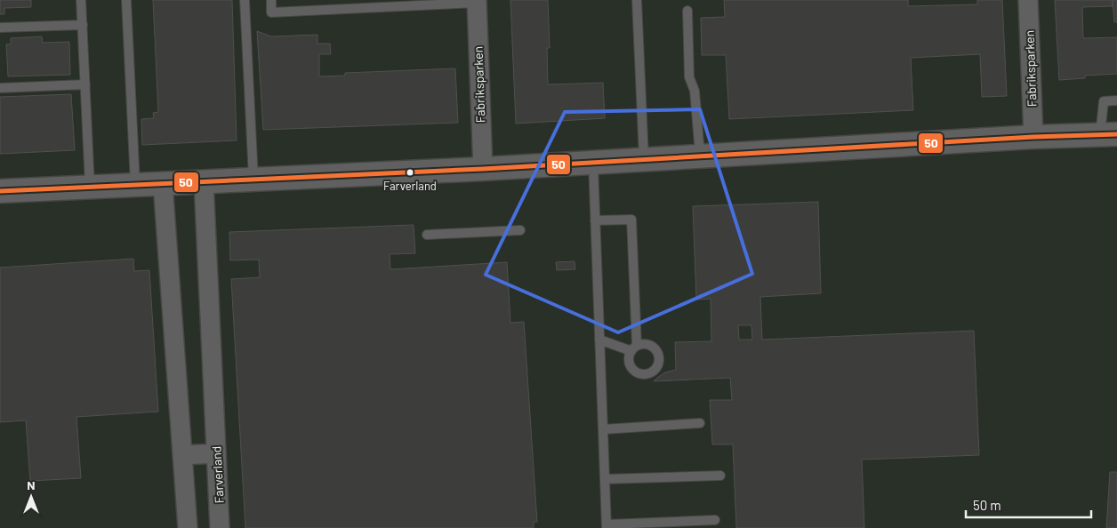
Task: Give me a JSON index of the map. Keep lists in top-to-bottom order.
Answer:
{
  "streets": {
    "street": ["Fabriksparken", "Farverland"]
  },
  "places": ["Farverland"],
  "lines": ["transit line 50"],
  "scale_bar": "50 m",
  "north": "top"
}
